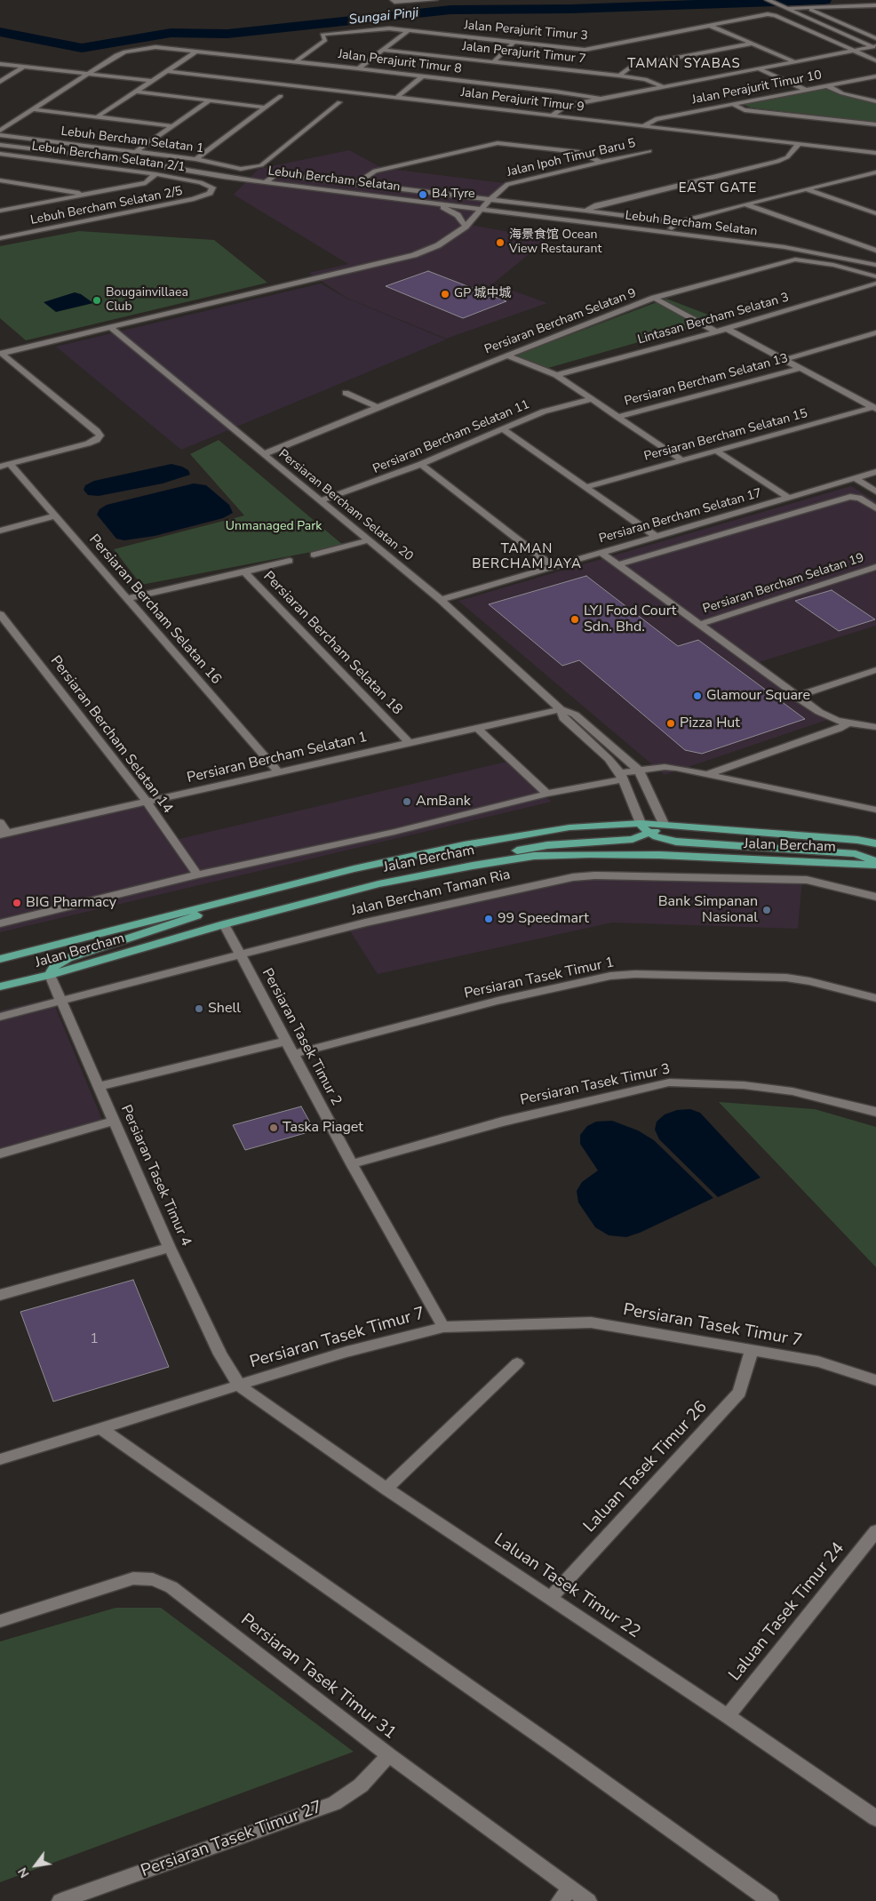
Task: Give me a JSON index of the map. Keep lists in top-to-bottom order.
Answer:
{
  "streets": {
    "main road": ["Jalan Bercham"],
    "street": [
      "Jalan Perajurit Timur 3",
      "Jalan Perajurit Timur 7",
      "Jalan Perajurit Timur 8",
      "Jalan Perajurit Timur 10",
      "Jalan Perajurit Timur 9",
      "Lebuh Bercham Selatan 1",
      "Lebuh Bercham Selatan 2/1",
      "Jalan Ipoh Timur Baru 5",
      "Lebuh Bercham Selatan",
      "Lebuh Bercham Selatan 2/5",
      "Lintasan Bercham Selatan 3",
      "Persiaran Bercham Selatan 9",
      "Persiaran Bercham Selatan 13",
      "Persiaran Bercham Selatan 15",
      "Persiaran Bercham Selatan 11",
      "Persiaran Bercham Selatan 20",
      "Persiaran Bercham Selatan 17",
      "Persiaran Bercham Selatan 19",
      "Persiaran Bercham Selatan 16",
      "Persiaran Bercham Selatan 18",
      "Persiaran Bercham Selatan 14",
      "Persiaran Bercham Selatan 1",
      "Jalan Bercham Taman Ria",
      "Persiaran Tasek Timur 1",
      "Persiaran Tasek Timur 2",
      "Persiaran Tasek Timur 3",
      "Persiaran Tasek Timur 4",
      "Persiaran Tasek Timur 7",
      "Laluan Tasek Timur 26",
      "Laluan Tasek Timur 22",
      "Laluan Tasek Timur 24",
      "Persiaran Tasek Timur 31",
      "Persiaran Tasek Timur 27"
    ]
  },
  "crossings": [
    ["Jalan Perajurit Timur 3", "Jalan Perajurit Timur 8"],
    ["Jalan Perajurit Timur 10", "Jalan Perajurit Timur 9"],
    ["Lebuh Bercham Selatan 2/1", "Lebuh Bercham Selatan 2/5"],
    ["Jalan Ipoh Timur Baru 5", "Lebuh Bercham Selatan"],
    ["Jalan Ipoh Timur Baru 5", "Persiaran Bercham Selatan 20"],
    ["Persiaran Bercham Selatan 9", "Persiaran Bercham Selatan 20"],
    ["Persiaran Bercham Selatan 11", "Persiaran Bercham Selatan 20"],
    ["Persiaran Bercham Selatan 20", "Persiaran Bercham Selatan 17"],
    ["Persiaran Bercham Selatan 20", "Persiaran Bercham Selatan 1"],
    ["Persiaran Bercham Selatan 16", "Persiaran Bercham Selatan 18"],
    ["Persiaran Bercham Selatan 16", "Persiaran Bercham Selatan 1"],
    ["Persiaran Bercham Selatan 18", "Persiaran Bercham Selatan 1"],
    ["Persiaran Bercham Selatan 14", "Persiaran Bercham Selatan 1"],
    ["Jalan Bercham", "Persiaran Tasek Timur 2"],
    ["Jalan Bercham", "Persiaran Tasek Timur 4"],
    ["Jalan Bercham Taman Ria", "Persiaran Tasek Timur 2"],
    ["Jalan Bercham Taman Ria", "Persiaran Tasek Timur 4"],
    ["Persiaran Tasek Timur 1", "Persiaran Tasek Timur 2"],
    ["Persiaran Tasek Timur 2", "Persiaran Tasek Timur 3"],
    ["Persiaran Tasek Timur 2", "Persiaran Tasek Timur 7"],
    ["Persiaran Tasek Timur 4", "Persiaran Tasek Timur 7"],
    ["Persiaran Tasek Timur 4", "Laluan Tasek Timur 22"],
    ["Persiaran Tasek Timur 7", "Laluan Tasek Timur 26"],
    ["Persiaran Tasek Timur 7", "Laluan Tasek Timur 22"],
    ["Laluan Tasek Timur 26", "Laluan Tasek Timur 22"],
    ["Laluan Tasek Timur 22", "Laluan Tasek Timur 24"],
    ["Persiaran Tasek Timur 31", "Persiaran Tasek Timur 27"]
  ],
  "districts": ["TAMAN SYABAS", "EAST GATE", "TAMAN BERCHAM JAYA"],
  "water": ["Sungai Pinji"],
  "parks": ["Unmanaged Park"],
  "places": [
    "B4 Tyre",
    "海景食馆 Ocean View Restaurant",
    "GP 城中城",
    "Bougainvillaea Club",
    "LYJ Food Court Sdn. Bhd.",
    "Glamour Square",
    "Pizza Hut",
    "AmBank",
    "BIG Pharmacy",
    "Bank Simpanan Nasional",
    "99 Speedmart",
    "Shell",
    "Taska Piaget"
  ],
  "house_numbers": ["1"],
  "north": "bottom left"
}
